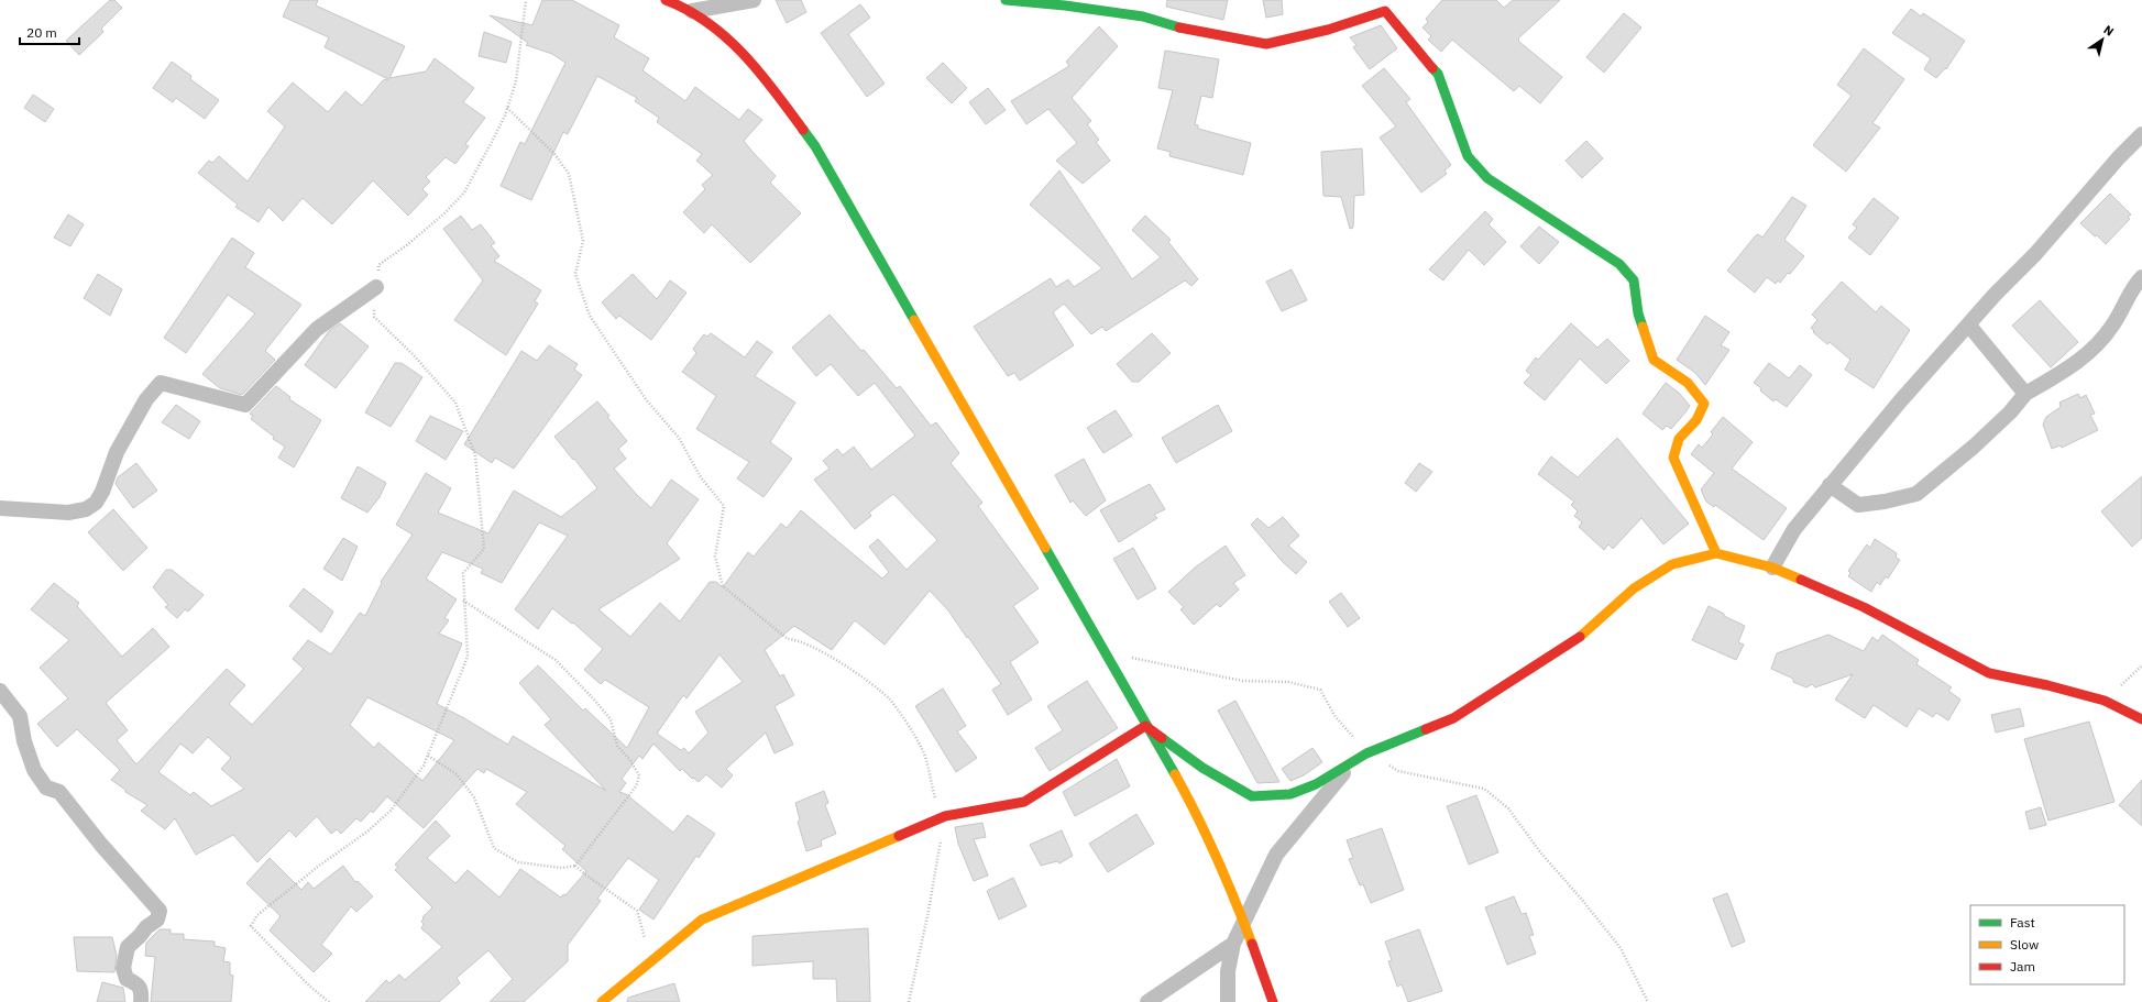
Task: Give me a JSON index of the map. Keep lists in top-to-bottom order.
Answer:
{
  "legend": ["Fast", "Slow", "Jam"],
  "scale_bar": "20 m",
  "north": "top right"
}
